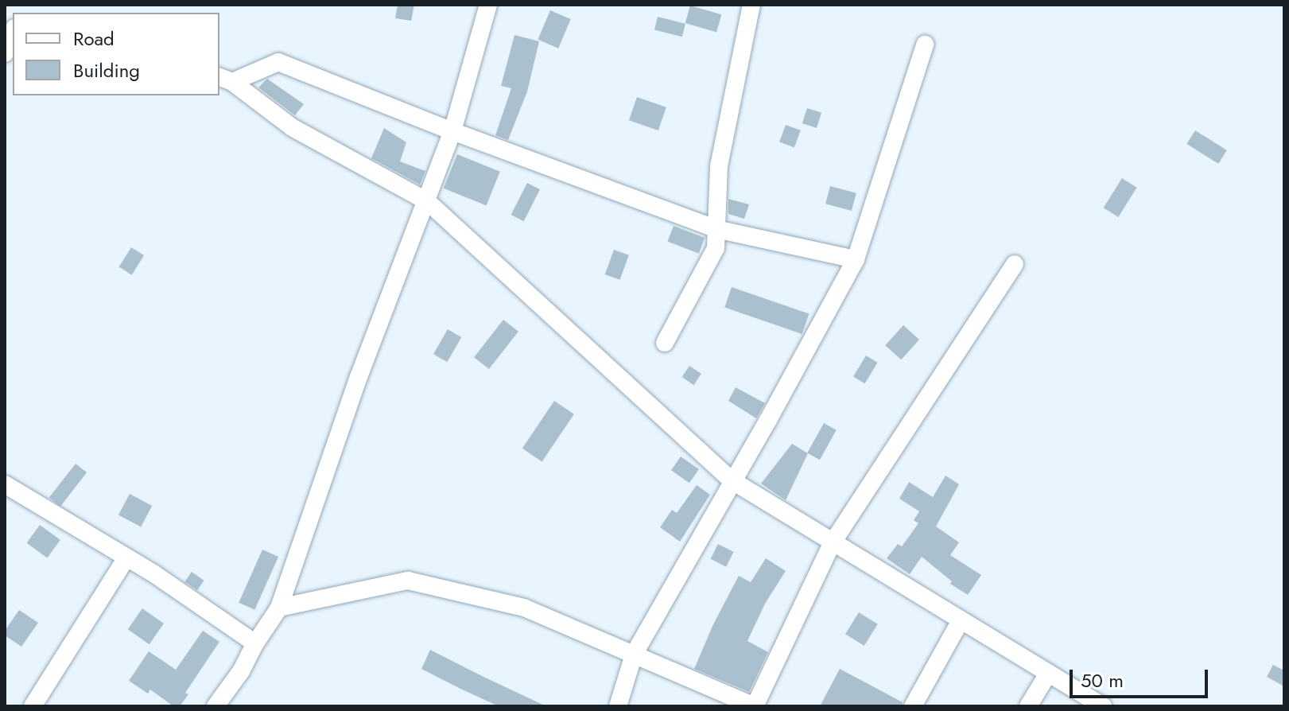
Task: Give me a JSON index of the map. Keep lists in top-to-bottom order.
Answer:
{
  "legend": ["Road", "Building"],
  "scale_bar": "50 m"
}
